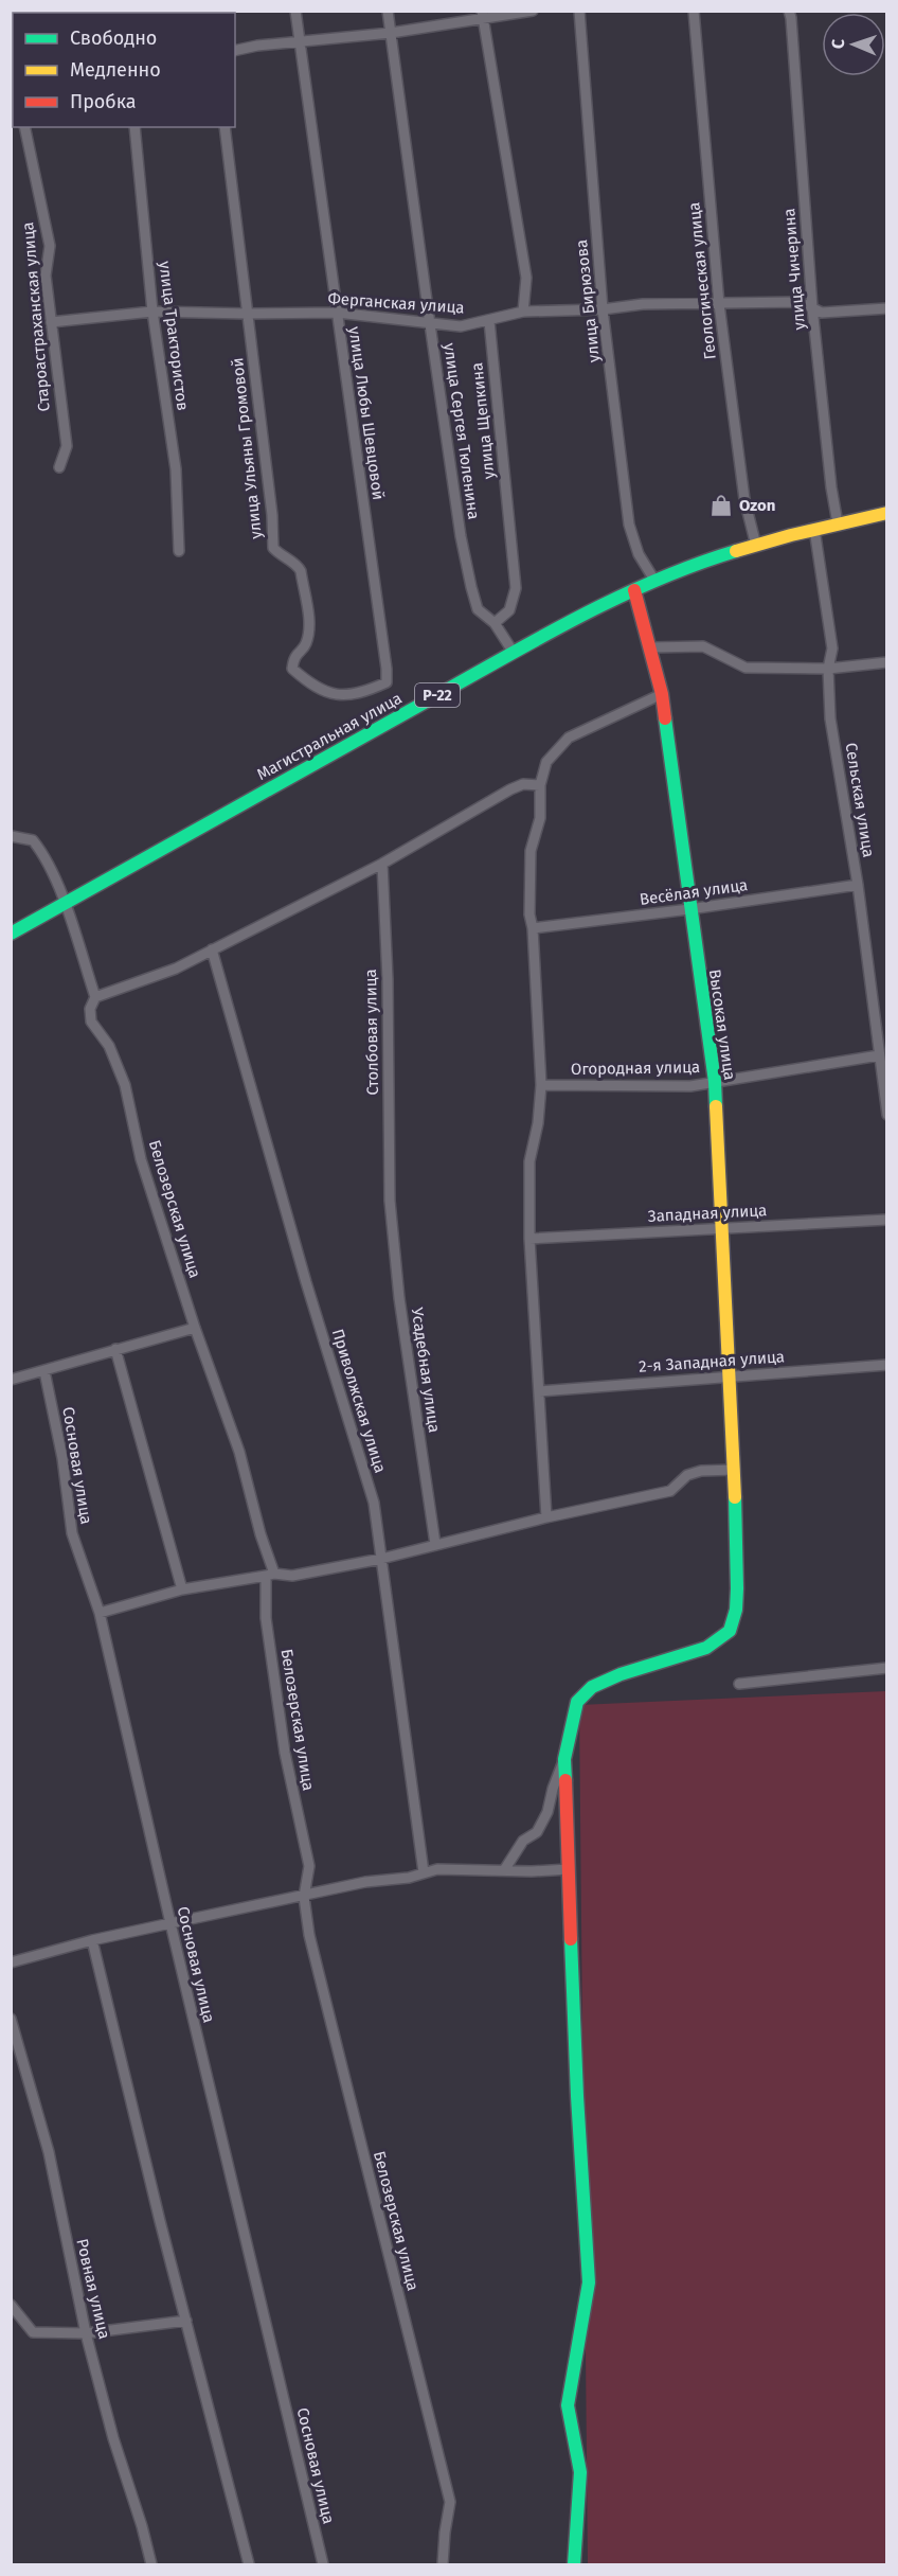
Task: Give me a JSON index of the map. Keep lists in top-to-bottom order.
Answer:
{
  "streets": {
    "main road": ["Р-22", "Магистральная улица", "Высокая улица"],
    "street": [
      "улица Чичерина",
      "Геологическая улица",
      "улица Бирюзова",
      "Ферганская улица",
      "Староастраханская улица",
      "улица Трактористов",
      "улица Любы Шевцовой",
      "улица Щепкина",
      "улица Сергея Тюленина",
      "улица Ульяны Громовой",
      "Сельская улица",
      "Весёлая улица",
      "Столбовая улица",
      "Огородная улица",
      "Белозерская улица",
      "Западная улица",
      "2-я Западная улица",
      "Усадебная улица",
      "Приволжская улица",
      "Сосновая улица",
      "Ровная улица"
    ]
  },
  "crossings": [
    ["улица Чичерина", "Ферганская улица"],
    ["улица Чичерина", "Магистральная улица"],
    ["Геологическая улица", "Ферганская улица"],
    ["Геологическая улица", "Магистральная улица"],
    ["улица Бирюзова", "Ферганская улица"],
    ["улица Бирюзова", "Магистральная улица"],
    ["Ферганская улица", "Староастраханская улица"],
    ["Ферганская улица", "улица Трактористов"],
    ["Ферганская улица", "улица Любы Шевцовой"],
    ["Ферганская улица", "улица Щепкина"],
    ["Ферганская улица", "улица Сергея Тюленина"],
    ["Ферганская улица", "улица Ульяны Громовой"],
    ["улица Любы Шевцовой", "улица Ульяны Громовой"],
    ["улица Щепкина", "улица Сергея Тюленина"],
    ["улица Сергея Тюленина", "Магистральная улица"],
    ["Магистральная улица", "Сельская улица"],
    ["Магистральная улица", "Высокая улица"],
    ["Магистральная улица", "Белозерская улица"],
    ["Сельская улица", "Весёлая улица"],
    ["Сельская улица", "Огородная улица"],
    ["Весёлая улица", "Высокая улица"],
    ["Высокая улица", "Огородная улица"],
    ["Высокая улица", "Западная улица"],
    ["Высокая улица", "2-я Западная улица"],
    ["Столбовая улица", "Усадебная улица"]
  ],
  "places": {
    "shop": ["Ozon"]
  },
  "legend": ["Свободно", "Медленно", "Пробка"],
  "north": "left"
}
